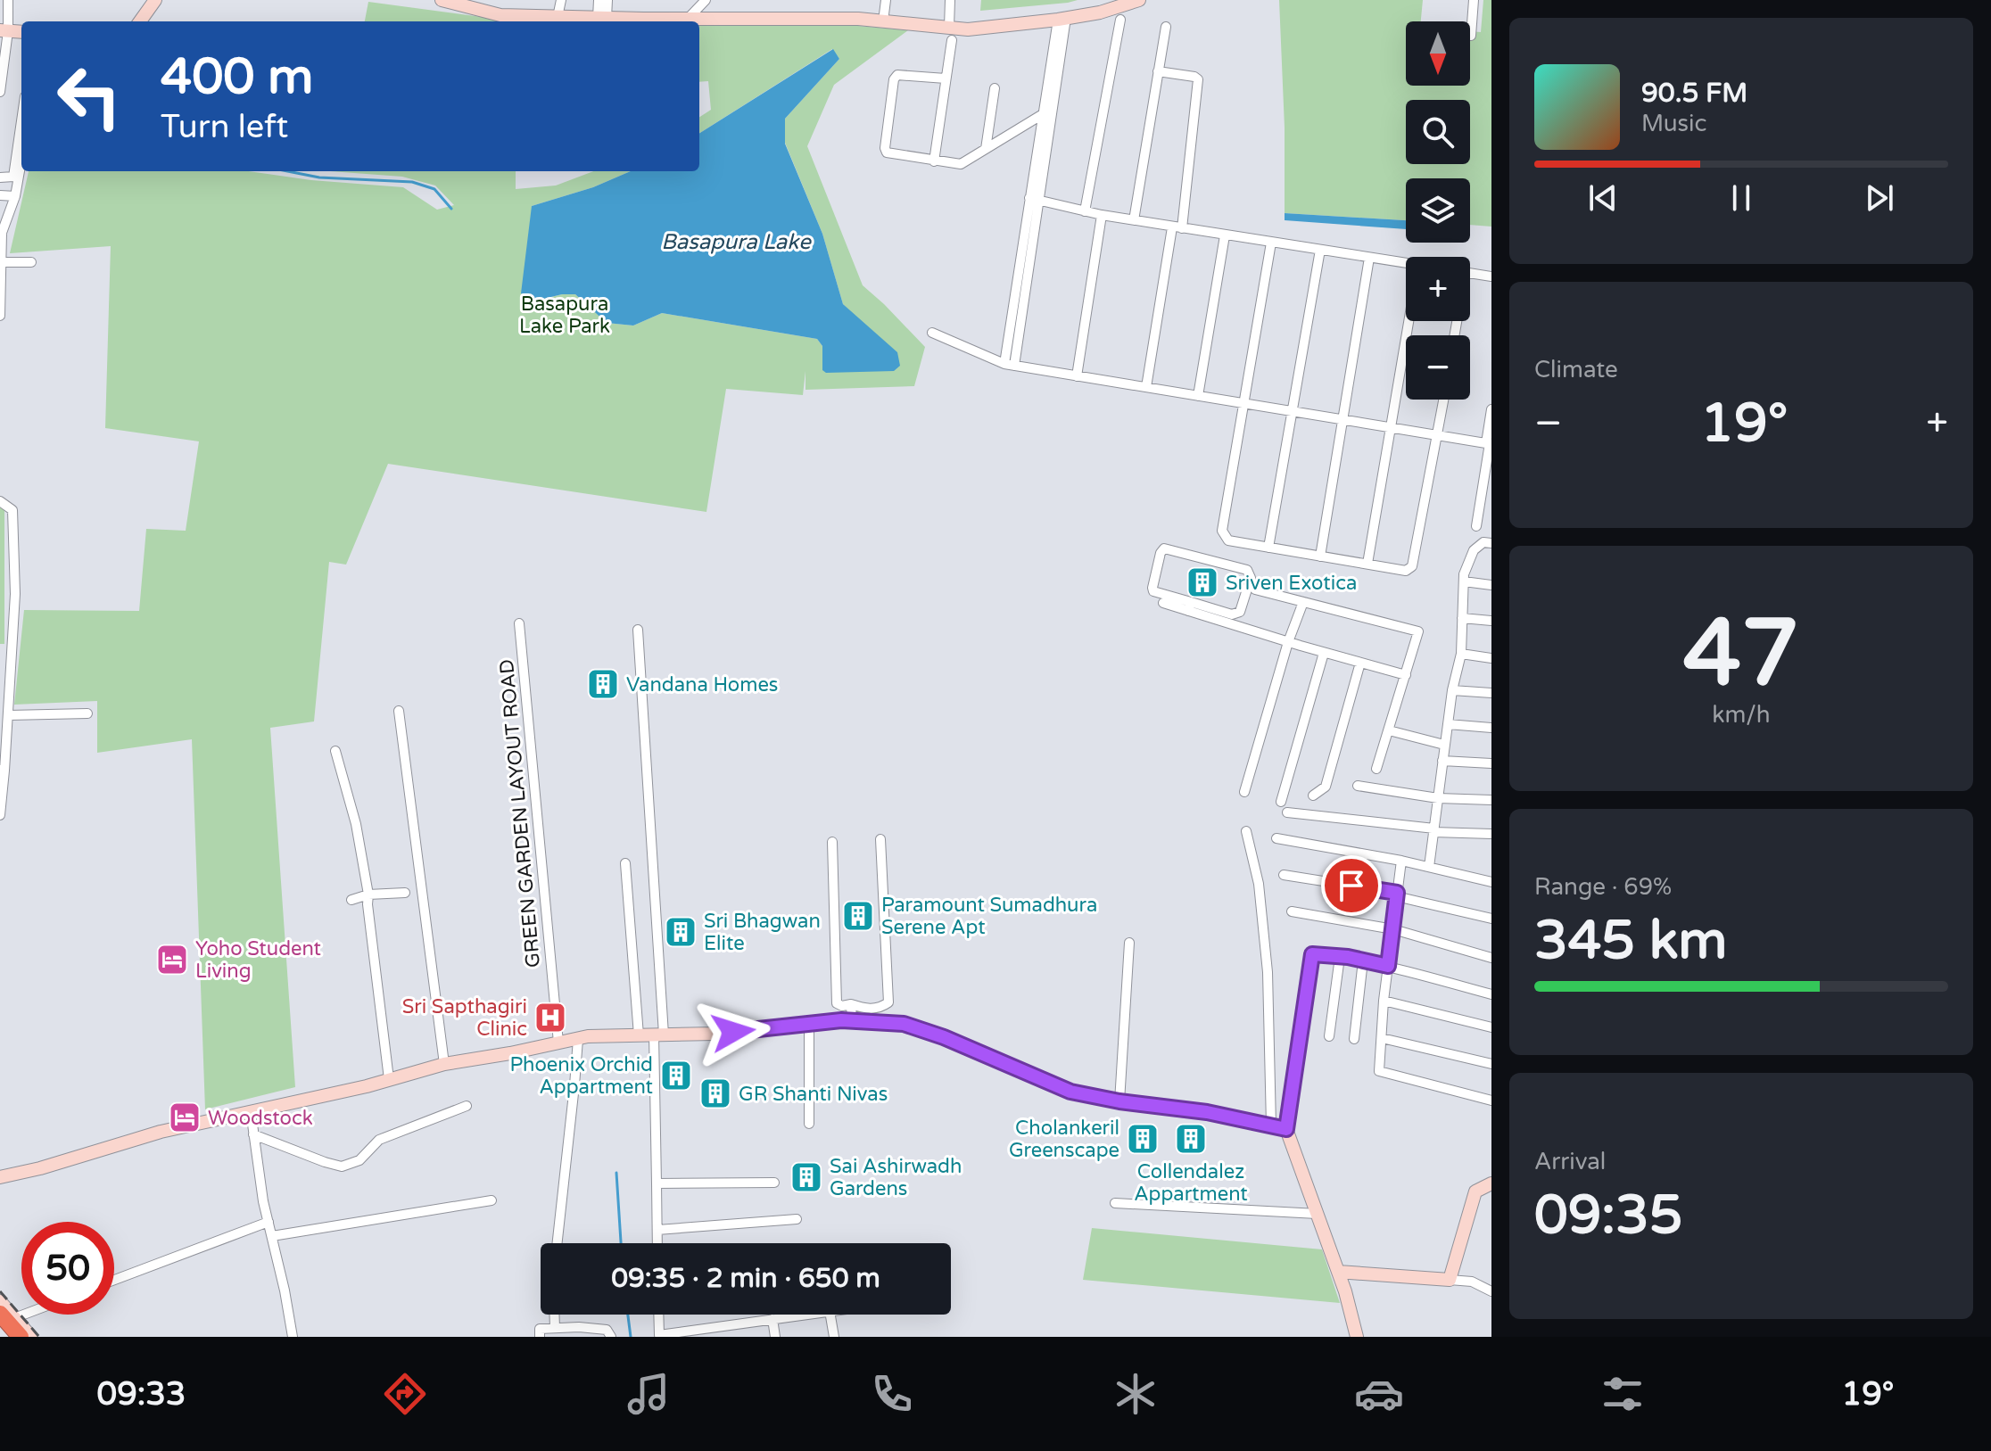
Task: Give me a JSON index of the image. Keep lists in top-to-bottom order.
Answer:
{
  "streets": {
    "street": ["GREEN GARDEN LAYOUT ROAD"]
  },
  "water": ["Basapura Lake"],
  "parks": ["Basapura Lake Park"],
  "places": {
    "building": [
      "Sriven Exotica",
      "Vandana Homes",
      "Paramount Sumadhura Serene Apt",
      "Sri Bhagwan Elite",
      "Phoenix Orchid Appartment",
      "GR Shanti Nivas",
      "Cholankeril Greenscape",
      "Collendalez Appartment",
      "Sai Ashirwadh Gardens"
    ],
    "hotel": ["Yoho Student Living", "Woodstock"],
    "hospital": ["Sri Sapthagiri Clinic"]
  },
  "north": "bottom",
  "page": {
    "map_buttons": ["+", "−"],
    "turn": ["400 m", "Turn left"],
    "song": ["90.5 FM", "Music"],
    "tile": [
      "Climate",
      ["47", "km/h"],
      ["Range · 69%", "345 km"],
      ["Arrival", "09:35"]
    ],
    "heat": ["−", "19°", "+"],
    "limit": "50",
    "trip": "09:35 · 2 min · 650 m",
    "tabs": ["09:33", "19°"]
  }
}
